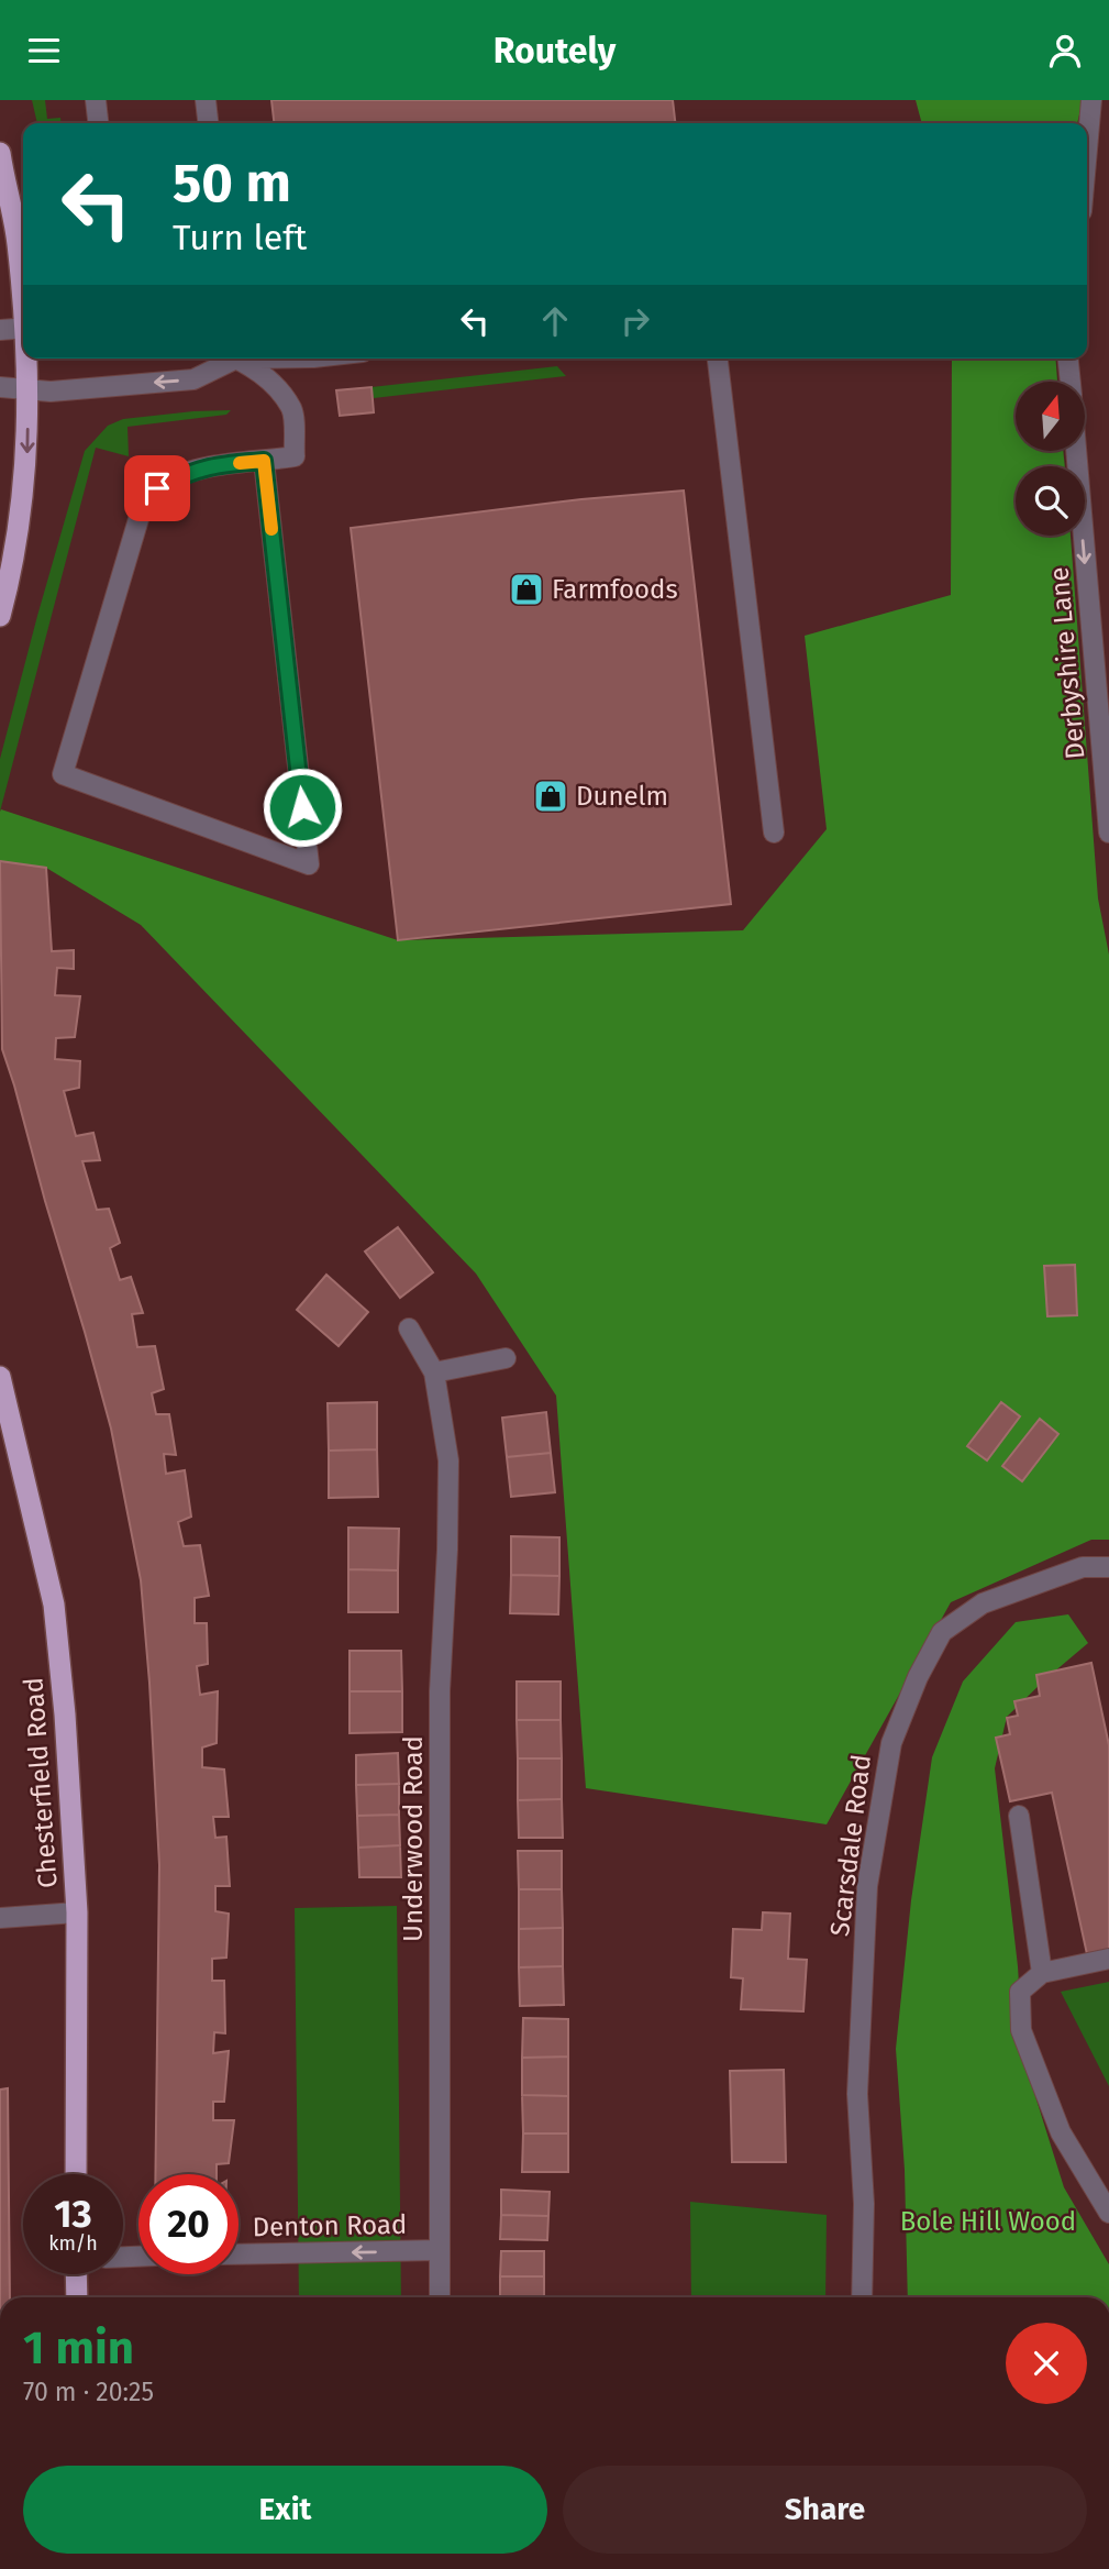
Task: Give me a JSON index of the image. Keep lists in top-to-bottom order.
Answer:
{
  "streets": {
    "highway": ["Chesterfield Road"],
    "street": [
      "Derbyshire Lane",
      "Underwood Road",
      "Scarsdale Road",
      "Denton Road"
    ]
  },
  "crossings": [
    ["Underwood Road", "Denton Road"]
  ],
  "one_way": ["Derbyshire Lane", "Denton Road"],
  "parks": ["Bole Hill Wood"],
  "places": {
    "shop": ["Farmfoods", "Dunelm"]
  },
  "north": "top",
  "page": {
    "header": "Routely",
    "turn": ["50 m", "Turn left"],
    "speed": "13 km/h",
    "limit": "20",
    "heading": ["1 min", "70 m · 20:25"],
    "buttons": ["Exit", "Share"]
  }
}
